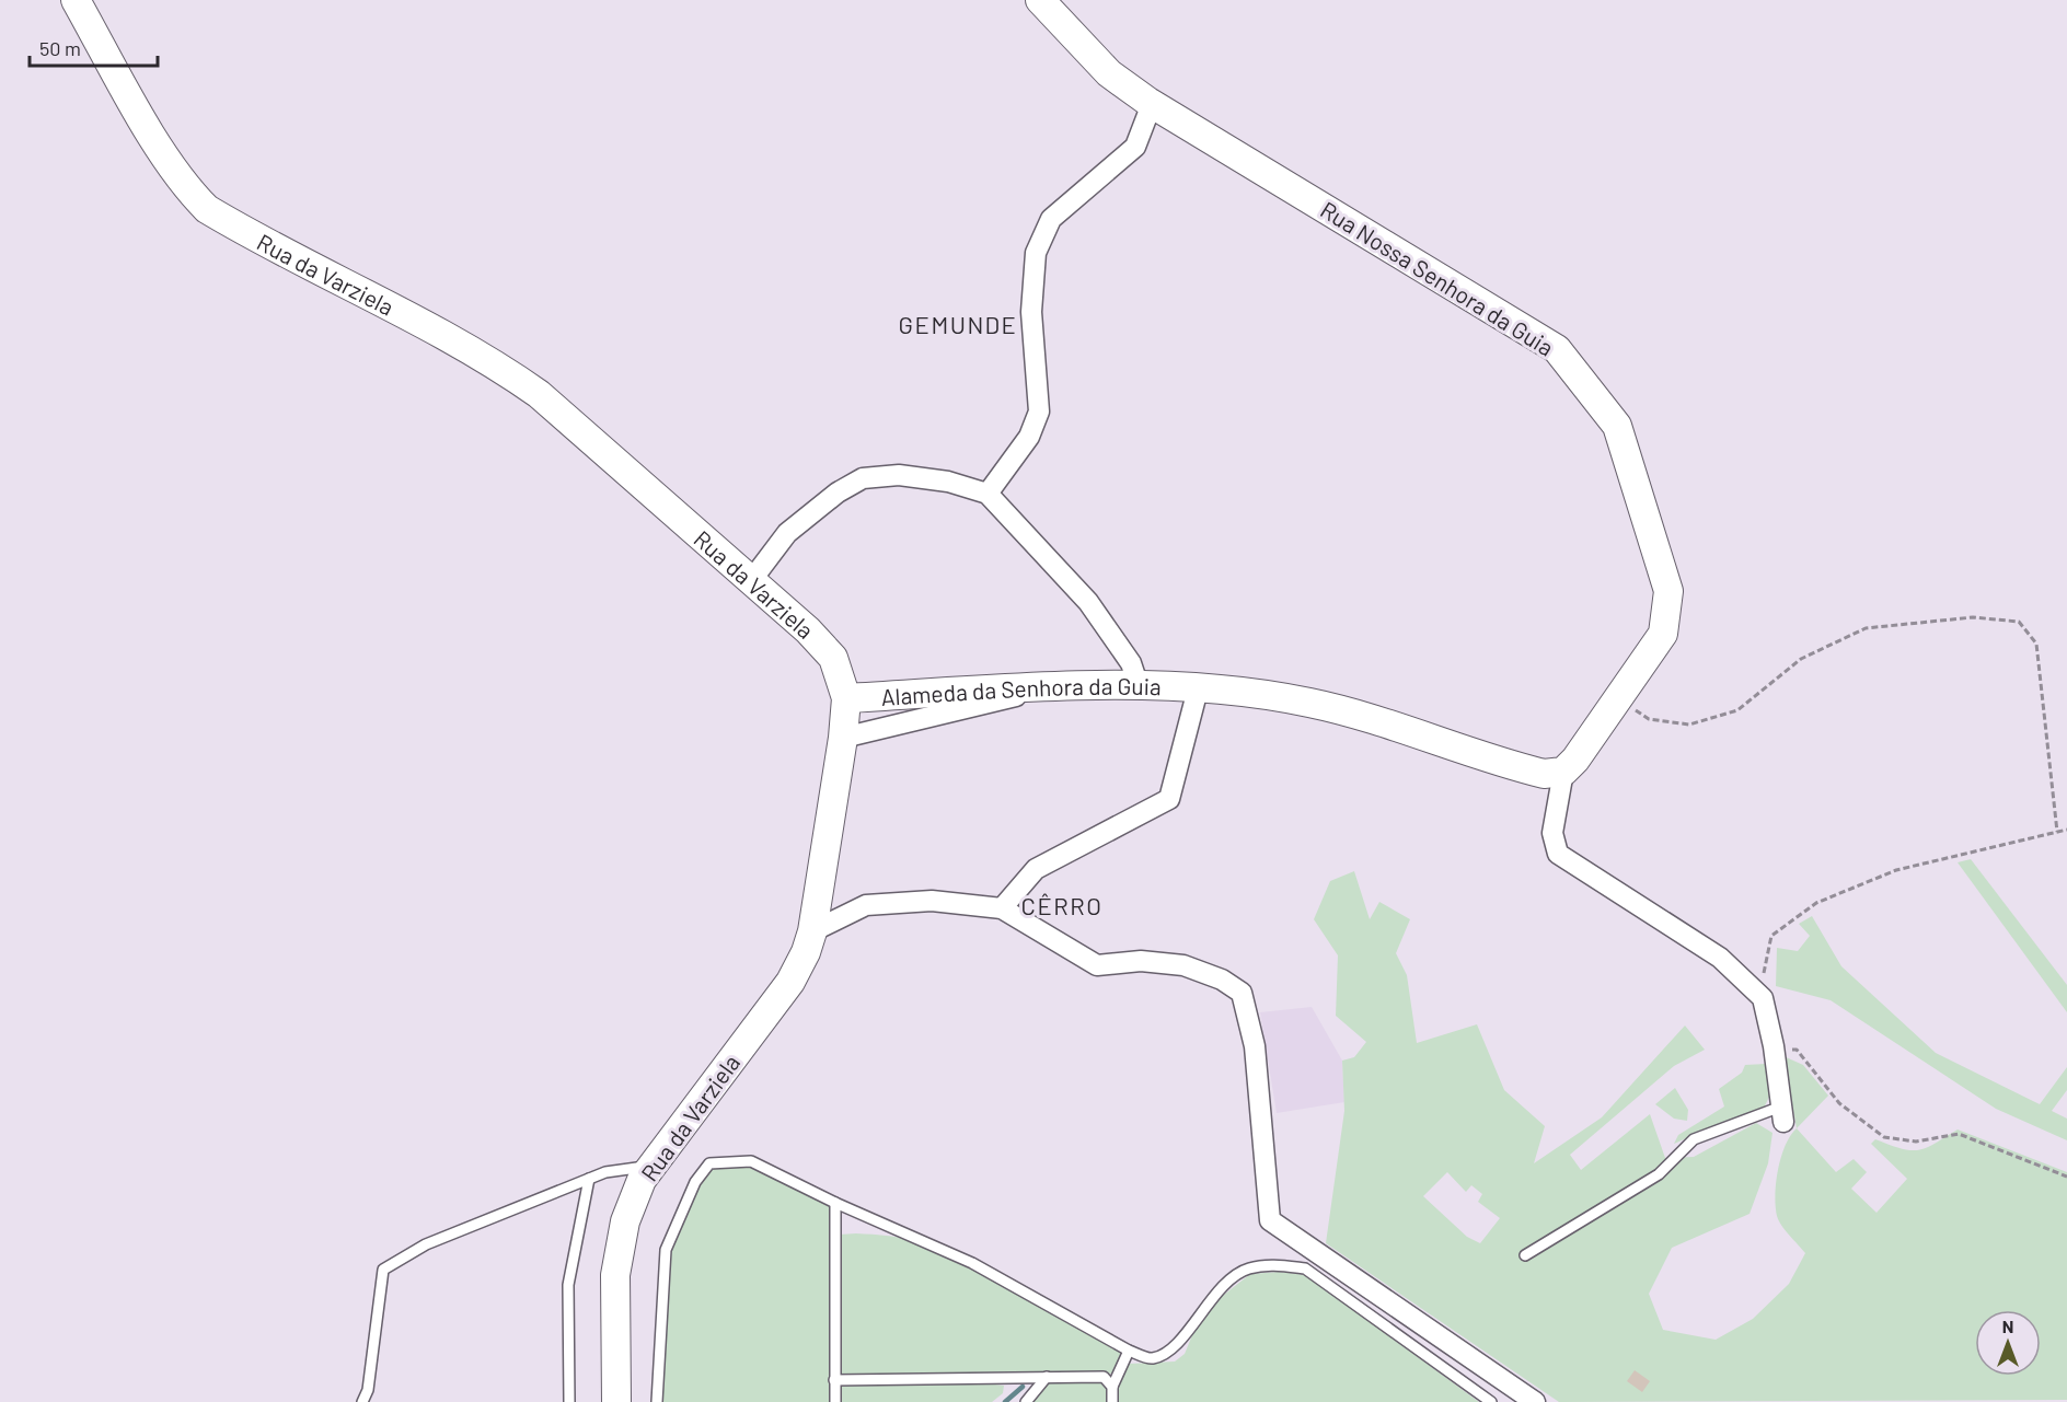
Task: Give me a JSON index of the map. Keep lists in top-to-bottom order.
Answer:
{
  "streets": {
    "street": ["Rua da Varziela", "Rua Nossa Senhora da Guia", "Alameda da Senhora da Guia"]
  },
  "crossings": [
    ["Rua da Varziela", "Alameda da Senhora da Guia"]
  ],
  "districts": ["GEMUNDE", "CÊRRO"],
  "scale_bar": "50 m",
  "north": "top"
}
